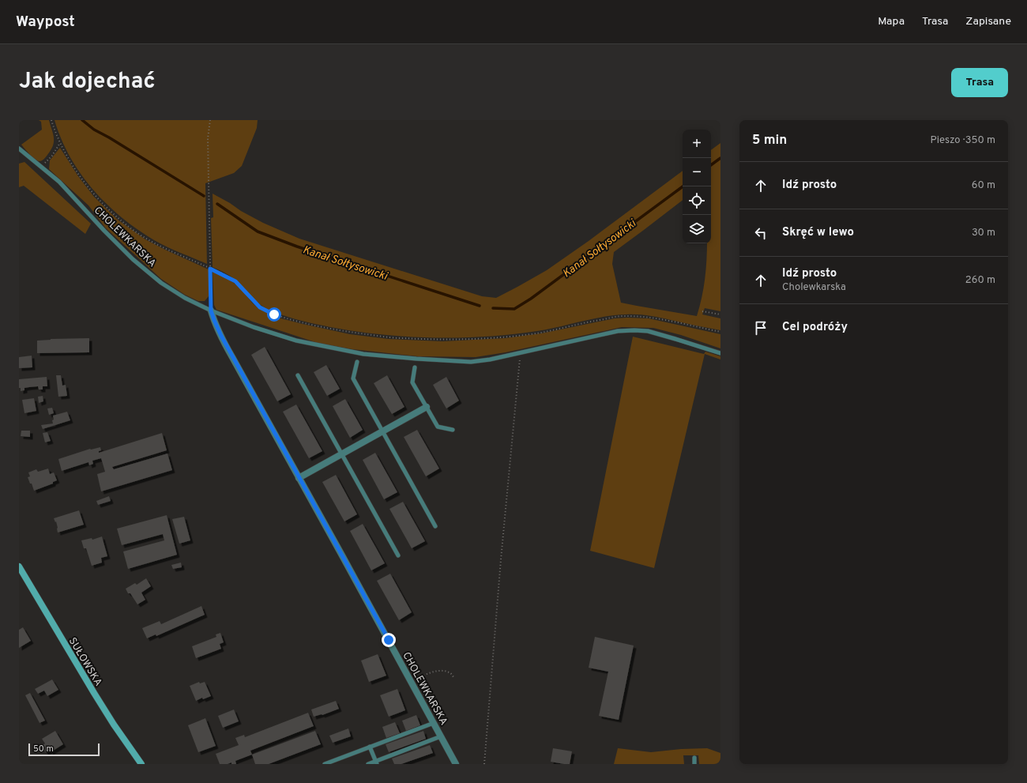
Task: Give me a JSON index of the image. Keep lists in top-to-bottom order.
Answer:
{
  "streets": {
    "main road": ["SUŁOWSKA"],
    "street": ["CHOLEWKARSKA"]
  },
  "water": ["Kanał Sołtysowicki"],
  "scale_bar": "50 m",
  "page": {
    "header": "Waypost",
    "nav": ["Mapa", "Trasa", "Zapisane"],
    "title": "Jak dojechać",
    "buttons": "Trasa",
    "heading": ["5 min", "Pieszo · 350 m"],
    "map_buttons": ["+", "−"],
    "list": [
      ["Idź prosto", "60 m"],
      ["Skręć w lewo", "30 m"],
      ["Idź prosto", "Cholewkarska", "260 m"],
      "Cel podróży"
    ],
    "scale": "50 m"
  }
}
